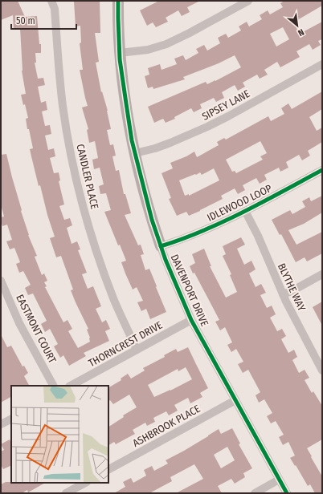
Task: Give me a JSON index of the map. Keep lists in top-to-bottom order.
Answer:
{
  "streets": {
    "street": [
      "SIPSEY LANE",
      "CANDLER PLACE",
      "IDLEWOOD LOOP",
      "BLYTHE WAY",
      "DAVENPORT DRIVE",
      "EASTMONT COURT",
      "THORNCREST DRIVE",
      "ASHBROOK PLACE"
    ]
  },
  "crossings": [
    ["SIPSEY LANE", "DAVENPORT DRIVE"],
    ["CANDLER PLACE", "THORNCREST DRIVE"],
    ["IDLEWOOD LOOP", "BLYTHE WAY"],
    ["IDLEWOOD LOOP", "DAVENPORT DRIVE"],
    ["DAVENPORT DRIVE", "THORNCREST DRIVE"],
    ["DAVENPORT DRIVE", "ASHBROOK PLACE"]
  ],
  "scale_bar": "50 m",
  "north": "bottom right"
}
